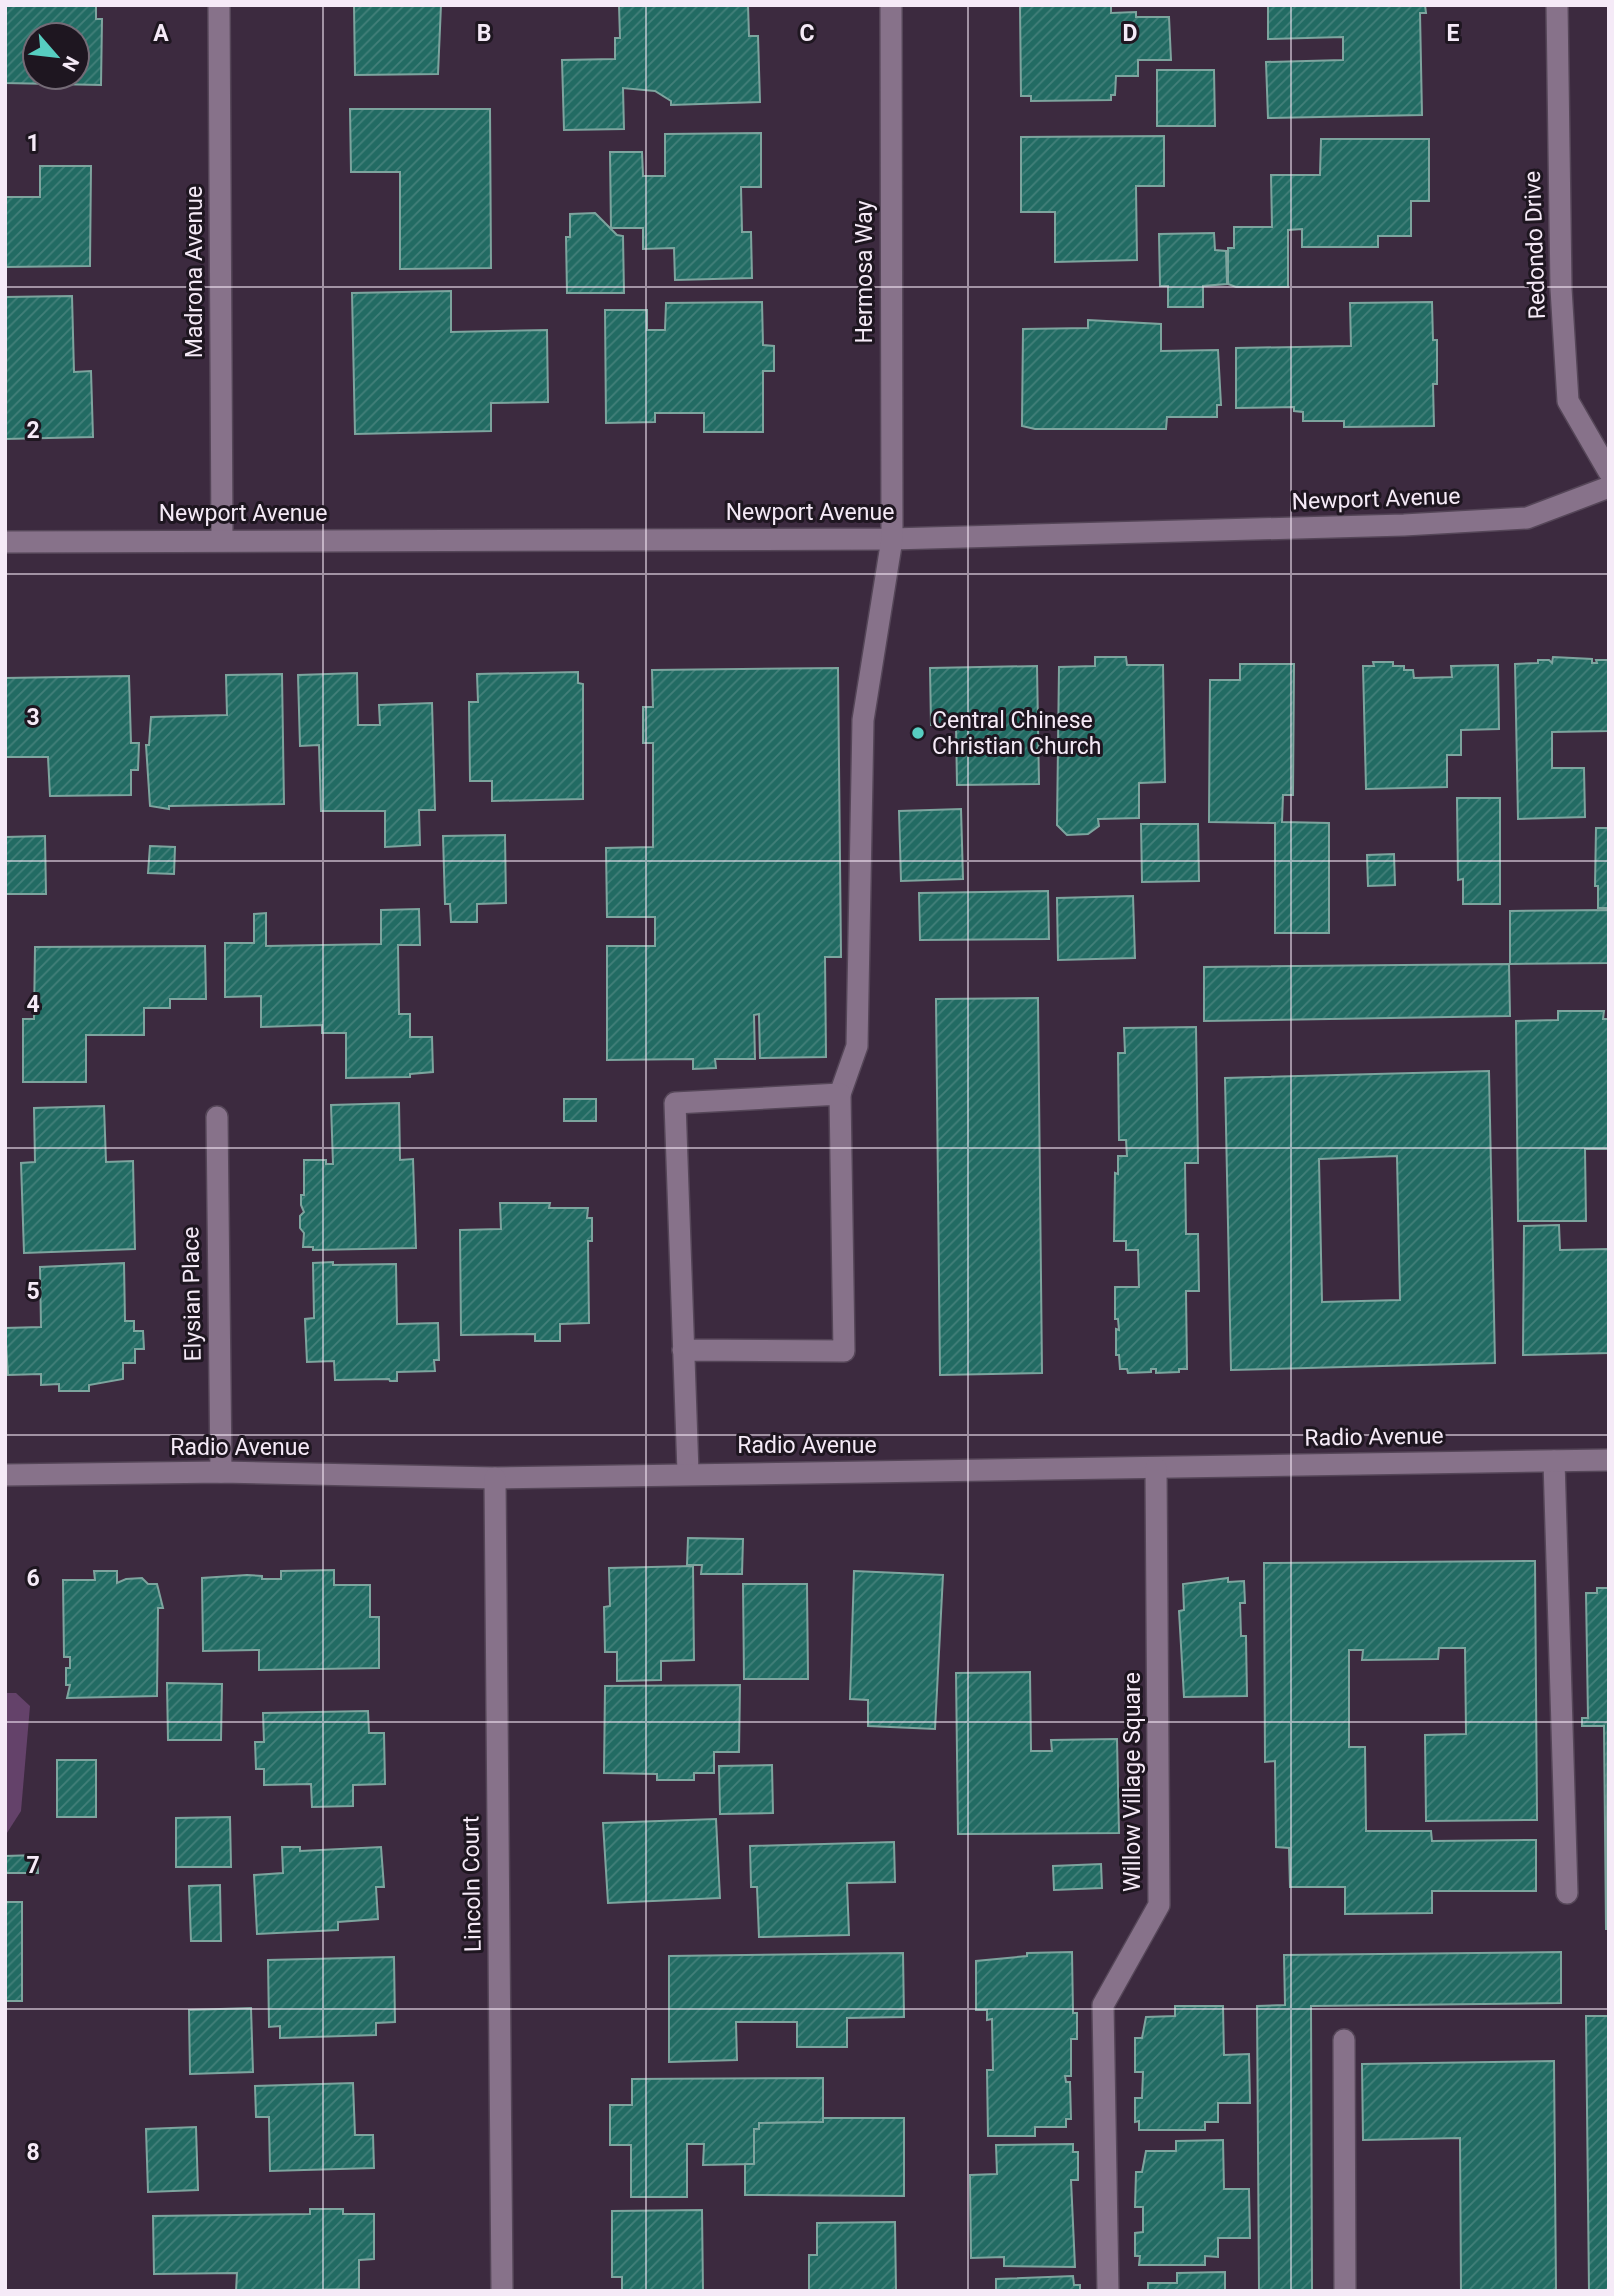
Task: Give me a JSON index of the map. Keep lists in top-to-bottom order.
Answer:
{
  "streets": {
    "street": [
      "Redondo Drive",
      "Madrona Avenue",
      "Hermosa Way",
      "Newport Avenue",
      "Elysian Place",
      "Radio Avenue",
      "Willow Village Square",
      "Lincoln Court"
    ]
  },
  "crossings": [
    ["Madrona Avenue", "Newport Avenue"],
    ["Hermosa Way", "Newport Avenue"],
    ["Elysian Place", "Radio Avenue"],
    ["Radio Avenue", "Willow Village Square"],
    ["Radio Avenue", "Lincoln Court"]
  ],
  "places": ["Central Chinese Christian Church"],
  "north": "bottom right",
  "grid": {
    "columns": [
      "A",
      "B",
      "C",
      "D",
      "E"
    ],
    "rows": [
      "1",
      "2",
      "3",
      "4",
      "5",
      "6",
      "7",
      "8"
    ]
  }
}
